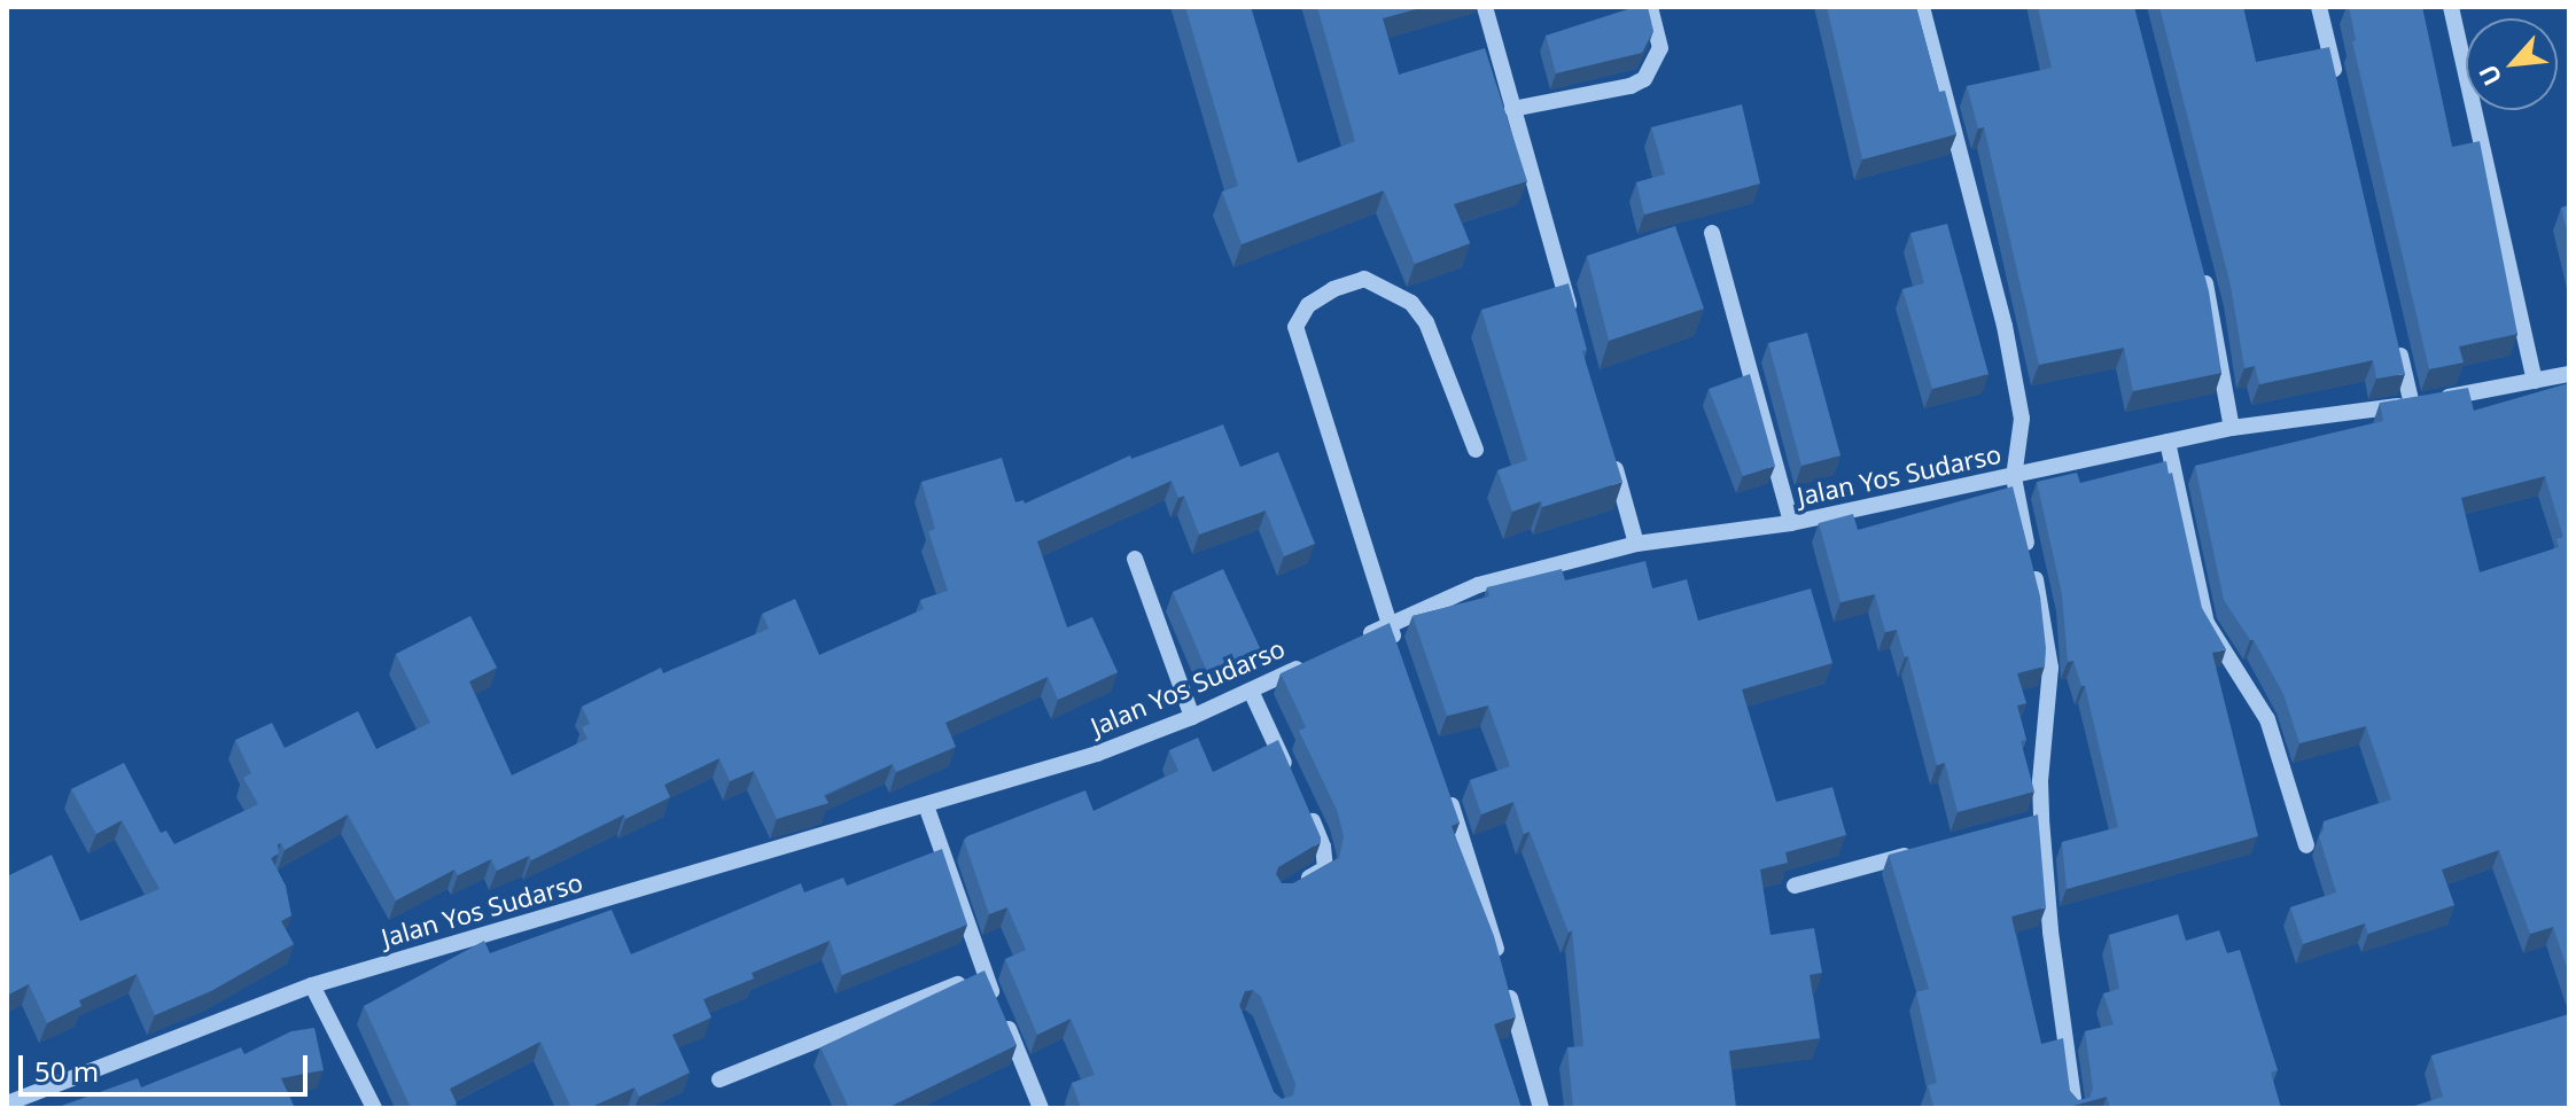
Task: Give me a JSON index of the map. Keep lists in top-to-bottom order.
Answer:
{
  "streets": {
    "street": ["Jalan Yos Sudarso"]
  },
  "scale_bar": "50 m",
  "north": "bottom left"
}
